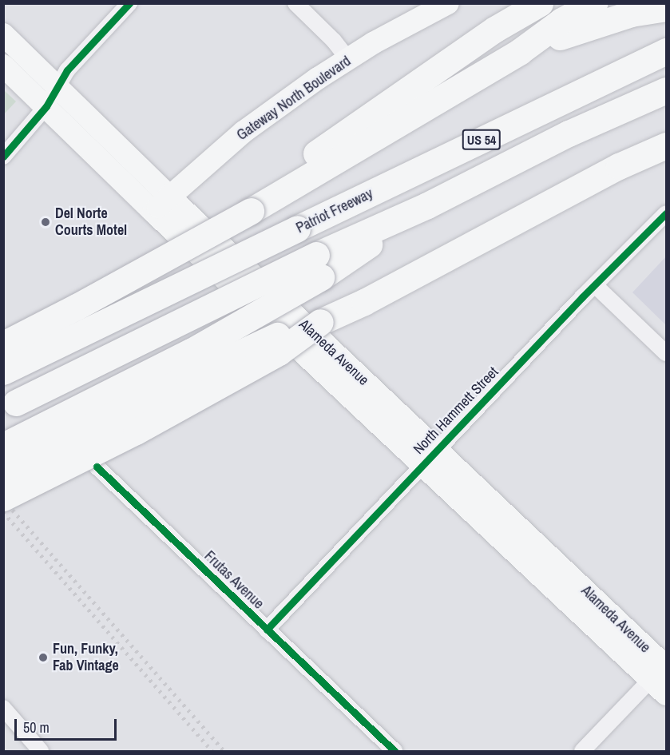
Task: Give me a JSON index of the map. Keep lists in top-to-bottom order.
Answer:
{
  "streets": {
    "highway": ["US 54", "Patriot Freeway"],
    "main road": ["Gateway North Boulevard", "Alameda Avenue"],
    "street": ["North Hammett Street", "Frutas Avenue"]
  },
  "crossings": [
    ["Gateway North Boulevard", "Alameda Avenue"],
    ["Alameda Avenue", "North Hammett Street"],
    ["North Hammett Street", "Frutas Avenue"]
  ],
  "places": ["Del Norte Courts Motel", "Fun, Funky, Fab Vintage"],
  "scale_bar": "50 m"
}
